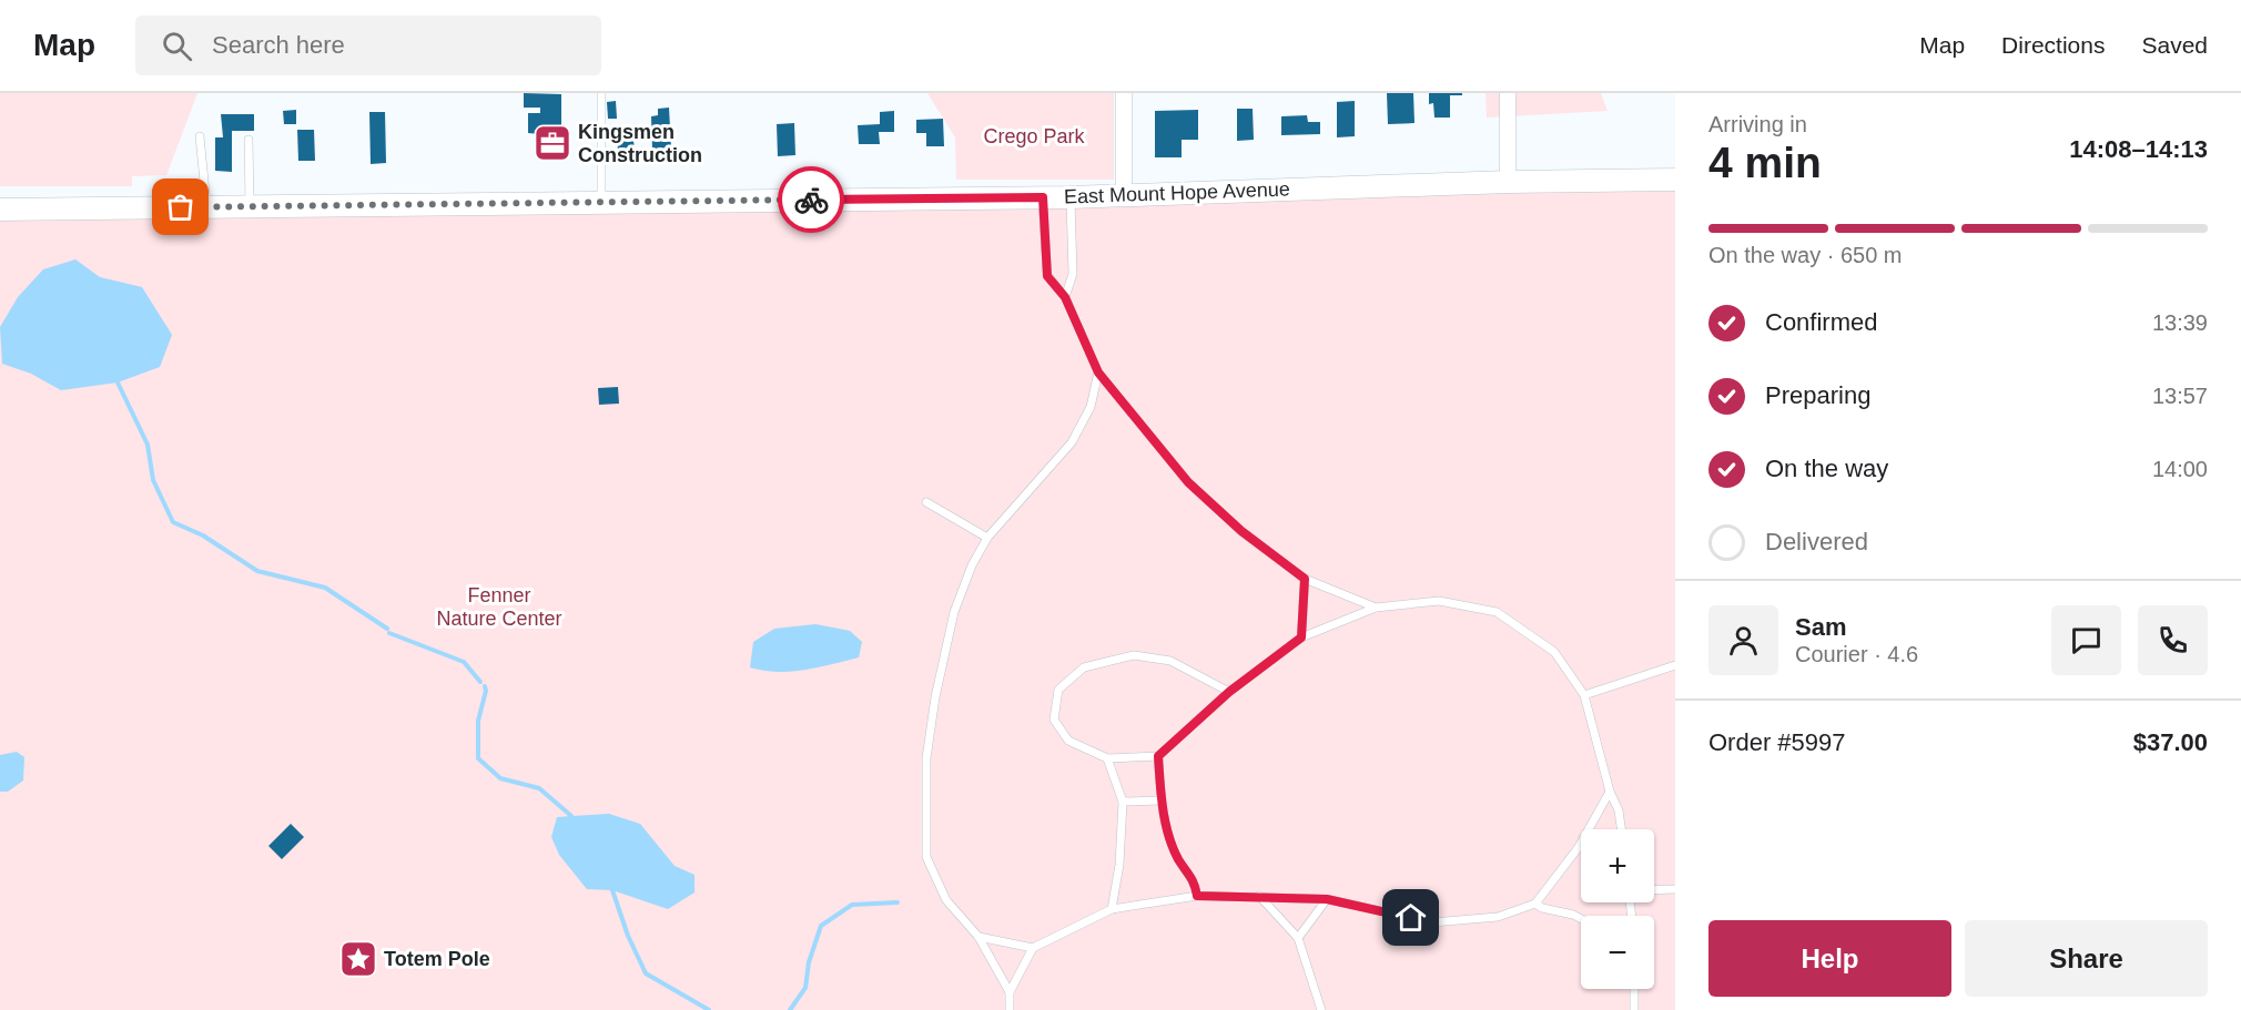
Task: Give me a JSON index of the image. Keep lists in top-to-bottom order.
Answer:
{
  "streets": {
    "street": ["East Mount Hope Avenue"]
  },
  "parks": ["Crego Park", "Fenner Nature Center"],
  "places": {
    "office": ["Kingsmen Construction"],
    "place": ["Totem Pole"]
  },
  "page": {
    "header": "Map",
    "search": "Search here",
    "nav": ["Map", "Directions", "Saved"],
    "heading": ["4 min", "Arriving in", "14:08–14:13"],
    "panel": [
      "Sam",
      "Courier · 4.6",
      "Order #5997",
      "$37.00"
    ],
    "bar": "On the way · 650 m",
    "list": [
      ["Confirmed", "13:39"],
      ["Preparing", "13:57"],
      ["On the way", "14:00"],
      "Delivered"
    ],
    "map_buttons": ["+", "−"],
    "buttons": ["Help", "Share"]
  }
}
